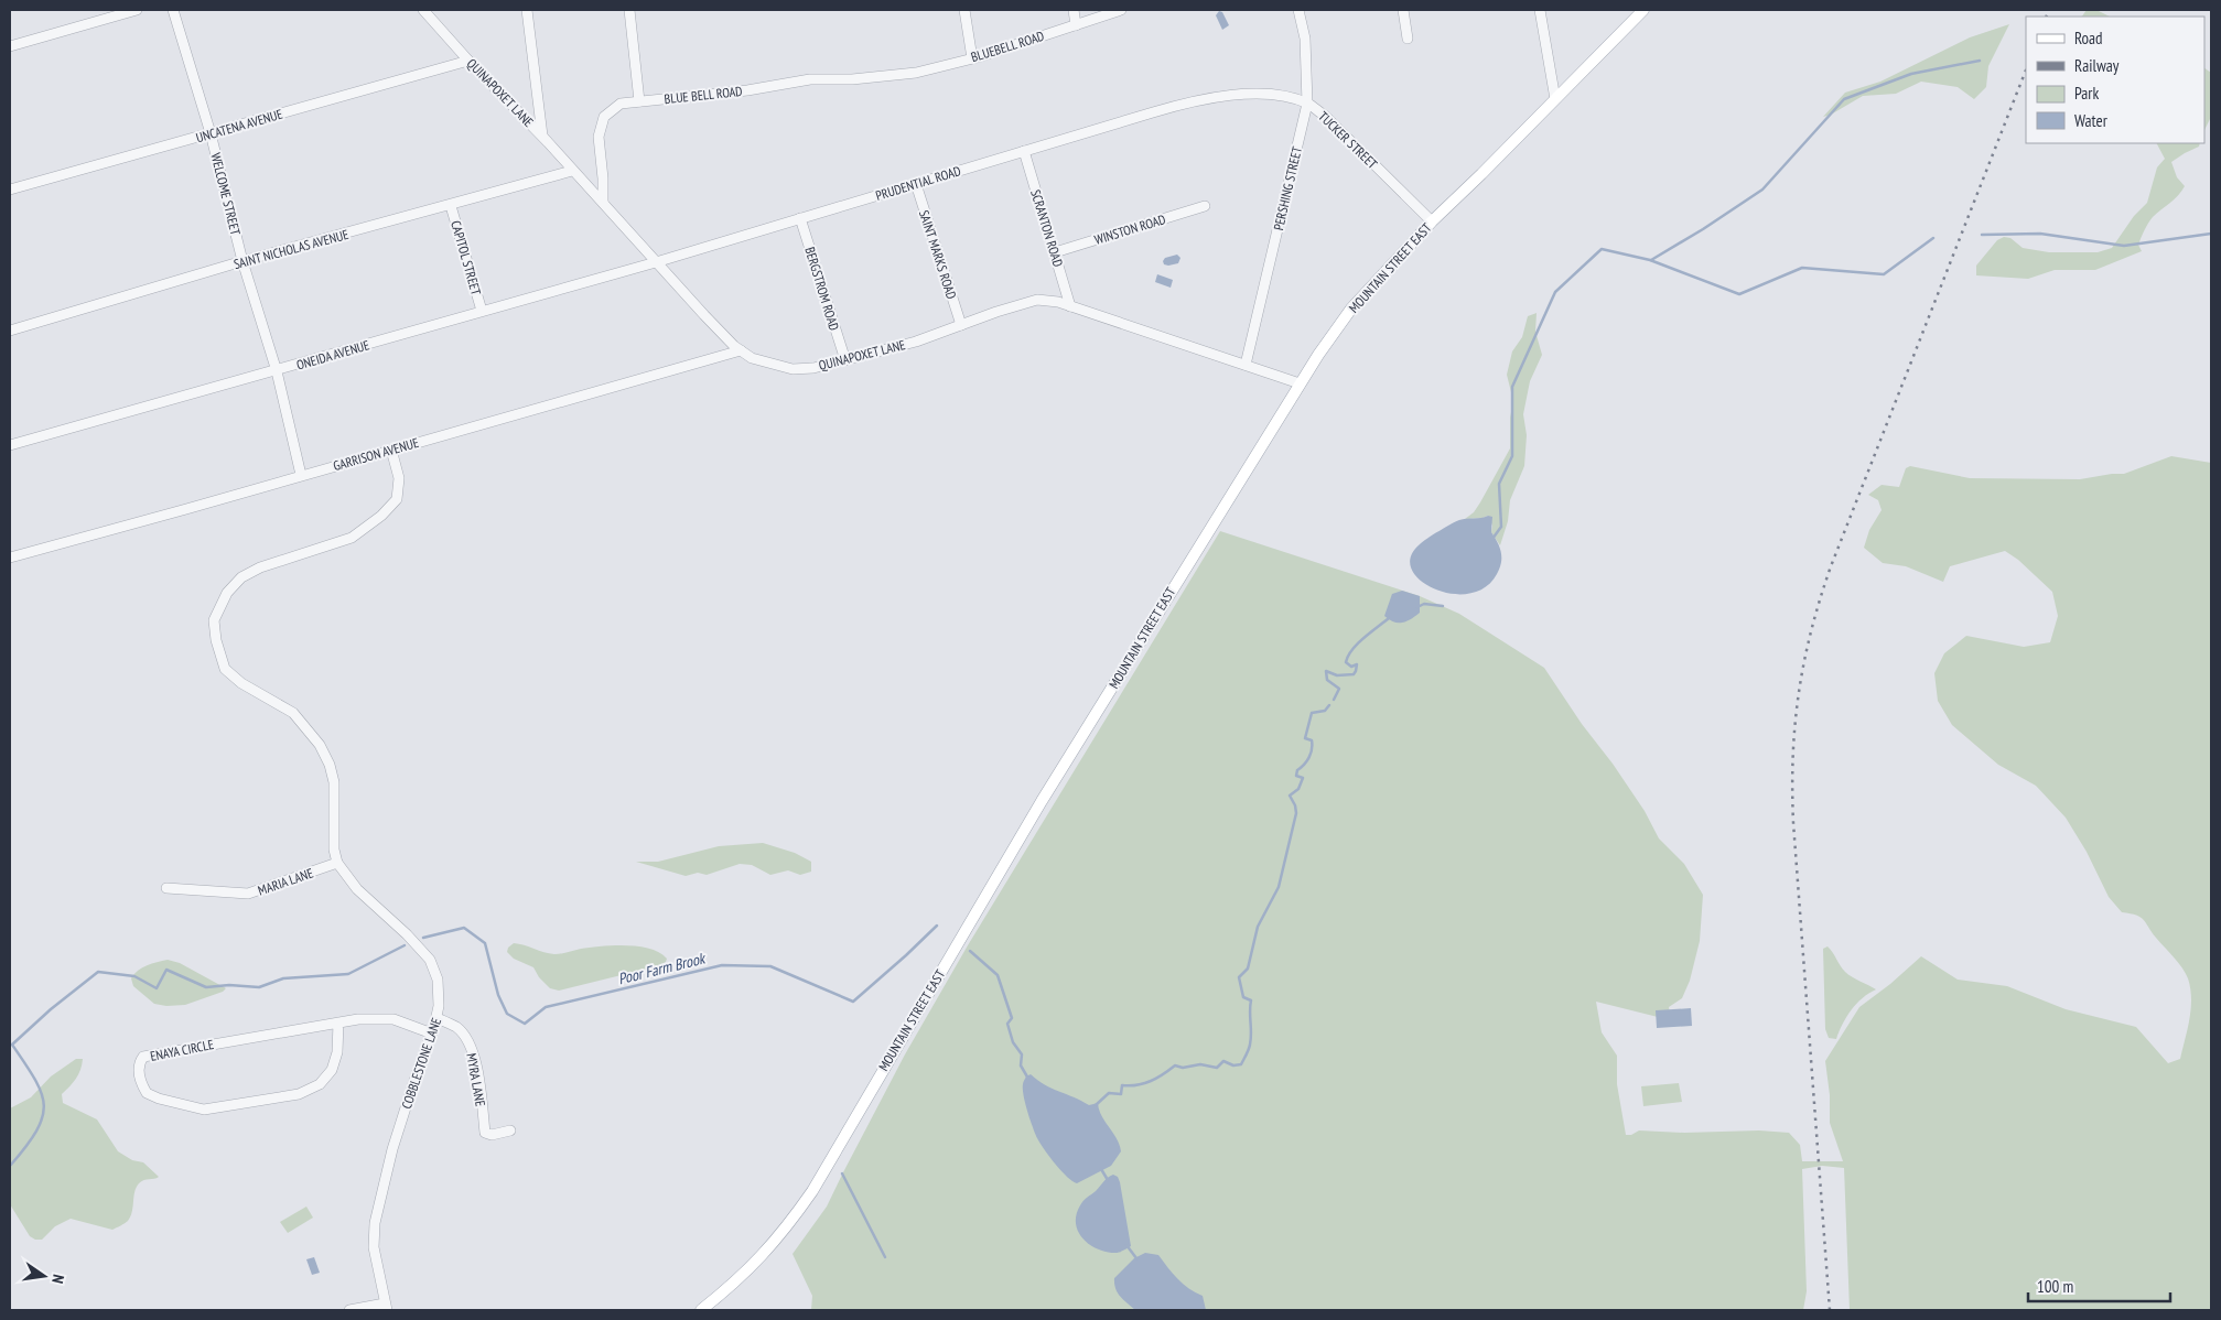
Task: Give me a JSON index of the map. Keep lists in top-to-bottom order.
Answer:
{
  "streets": {
    "main road": ["MOUNTAIN STREET EAST"],
    "street": [
      "BLUEBELL ROAD",
      "QUINAPOXET LANE",
      "BLUE BELL ROAD",
      "UNCATENA AVENUE",
      "TUCKER STREET",
      "PRUDENTIAL ROAD",
      "PERSHING STREET",
      "WELCOME STREET",
      "SCRANTON ROAD",
      "WINSTON ROAD",
      "SAINT NICHOLAS AVENUE",
      "SAINT MARKS ROAD",
      "CAPITOL STREET",
      "BERGSTROM ROAD",
      "ONEIDA AVENUE",
      "GARRISON AVENUE",
      "MARIA LANE",
      "ENAYA CIRCLE",
      "COBBLESTONE LANE",
      "MYRA LANE"
    ]
  },
  "crossings": [
    ["BLUEBELL ROAD", "BLUE BELL ROAD"],
    ["QUINAPOXET LANE", "BLUE BELL ROAD"],
    ["QUINAPOXET LANE", "UNCATENA AVENUE"],
    ["QUINAPOXET LANE", "PRUDENTIAL ROAD"],
    ["QUINAPOXET LANE", "PERSHING STREET"],
    ["QUINAPOXET LANE", "SCRANTON ROAD"],
    ["QUINAPOXET LANE", "SAINT NICHOLAS AVENUE"],
    ["QUINAPOXET LANE", "SAINT MARKS ROAD"],
    ["QUINAPOXET LANE", "MOUNTAIN STREET EAST"],
    ["QUINAPOXET LANE", "BERGSTROM ROAD"],
    ["QUINAPOXET LANE", "ONEIDA AVENUE"],
    ["QUINAPOXET LANE", "GARRISON AVENUE"],
    ["UNCATENA AVENUE", "WELCOME STREET"],
    ["TUCKER STREET", "PRUDENTIAL ROAD"],
    ["TUCKER STREET", "PERSHING STREET"],
    ["TUCKER STREET", "MOUNTAIN STREET EAST"],
    ["PRUDENTIAL ROAD", "SCRANTON ROAD"],
    ["PRUDENTIAL ROAD", "SAINT MARKS ROAD"],
    ["PRUDENTIAL ROAD", "BERGSTROM ROAD"],
    ["PRUDENTIAL ROAD", "ONEIDA AVENUE"],
    ["WELCOME STREET", "SAINT NICHOLAS AVENUE"],
    ["WELCOME STREET", "ONEIDA AVENUE"],
    ["WELCOME STREET", "GARRISON AVENUE"],
    ["SCRANTON ROAD", "WINSTON ROAD"],
    ["SAINT NICHOLAS AVENUE", "CAPITOL STREET"],
    ["CAPITOL STREET", "ONEIDA AVENUE"],
    ["GARRISON AVENUE", "COBBLESTONE LANE"],
    ["MARIA LANE", "COBBLESTONE LANE"],
    ["ENAYA CIRCLE", "COBBLESTONE LANE"],
    ["COBBLESTONE LANE", "MYRA LANE"]
  ],
  "water": ["Poor Farm Brook"],
  "legend": [
    "Road",
    "Railway",
    "Park",
    "Water"
  ],
  "scale_bar": "100 m",
  "north": "right"
}
